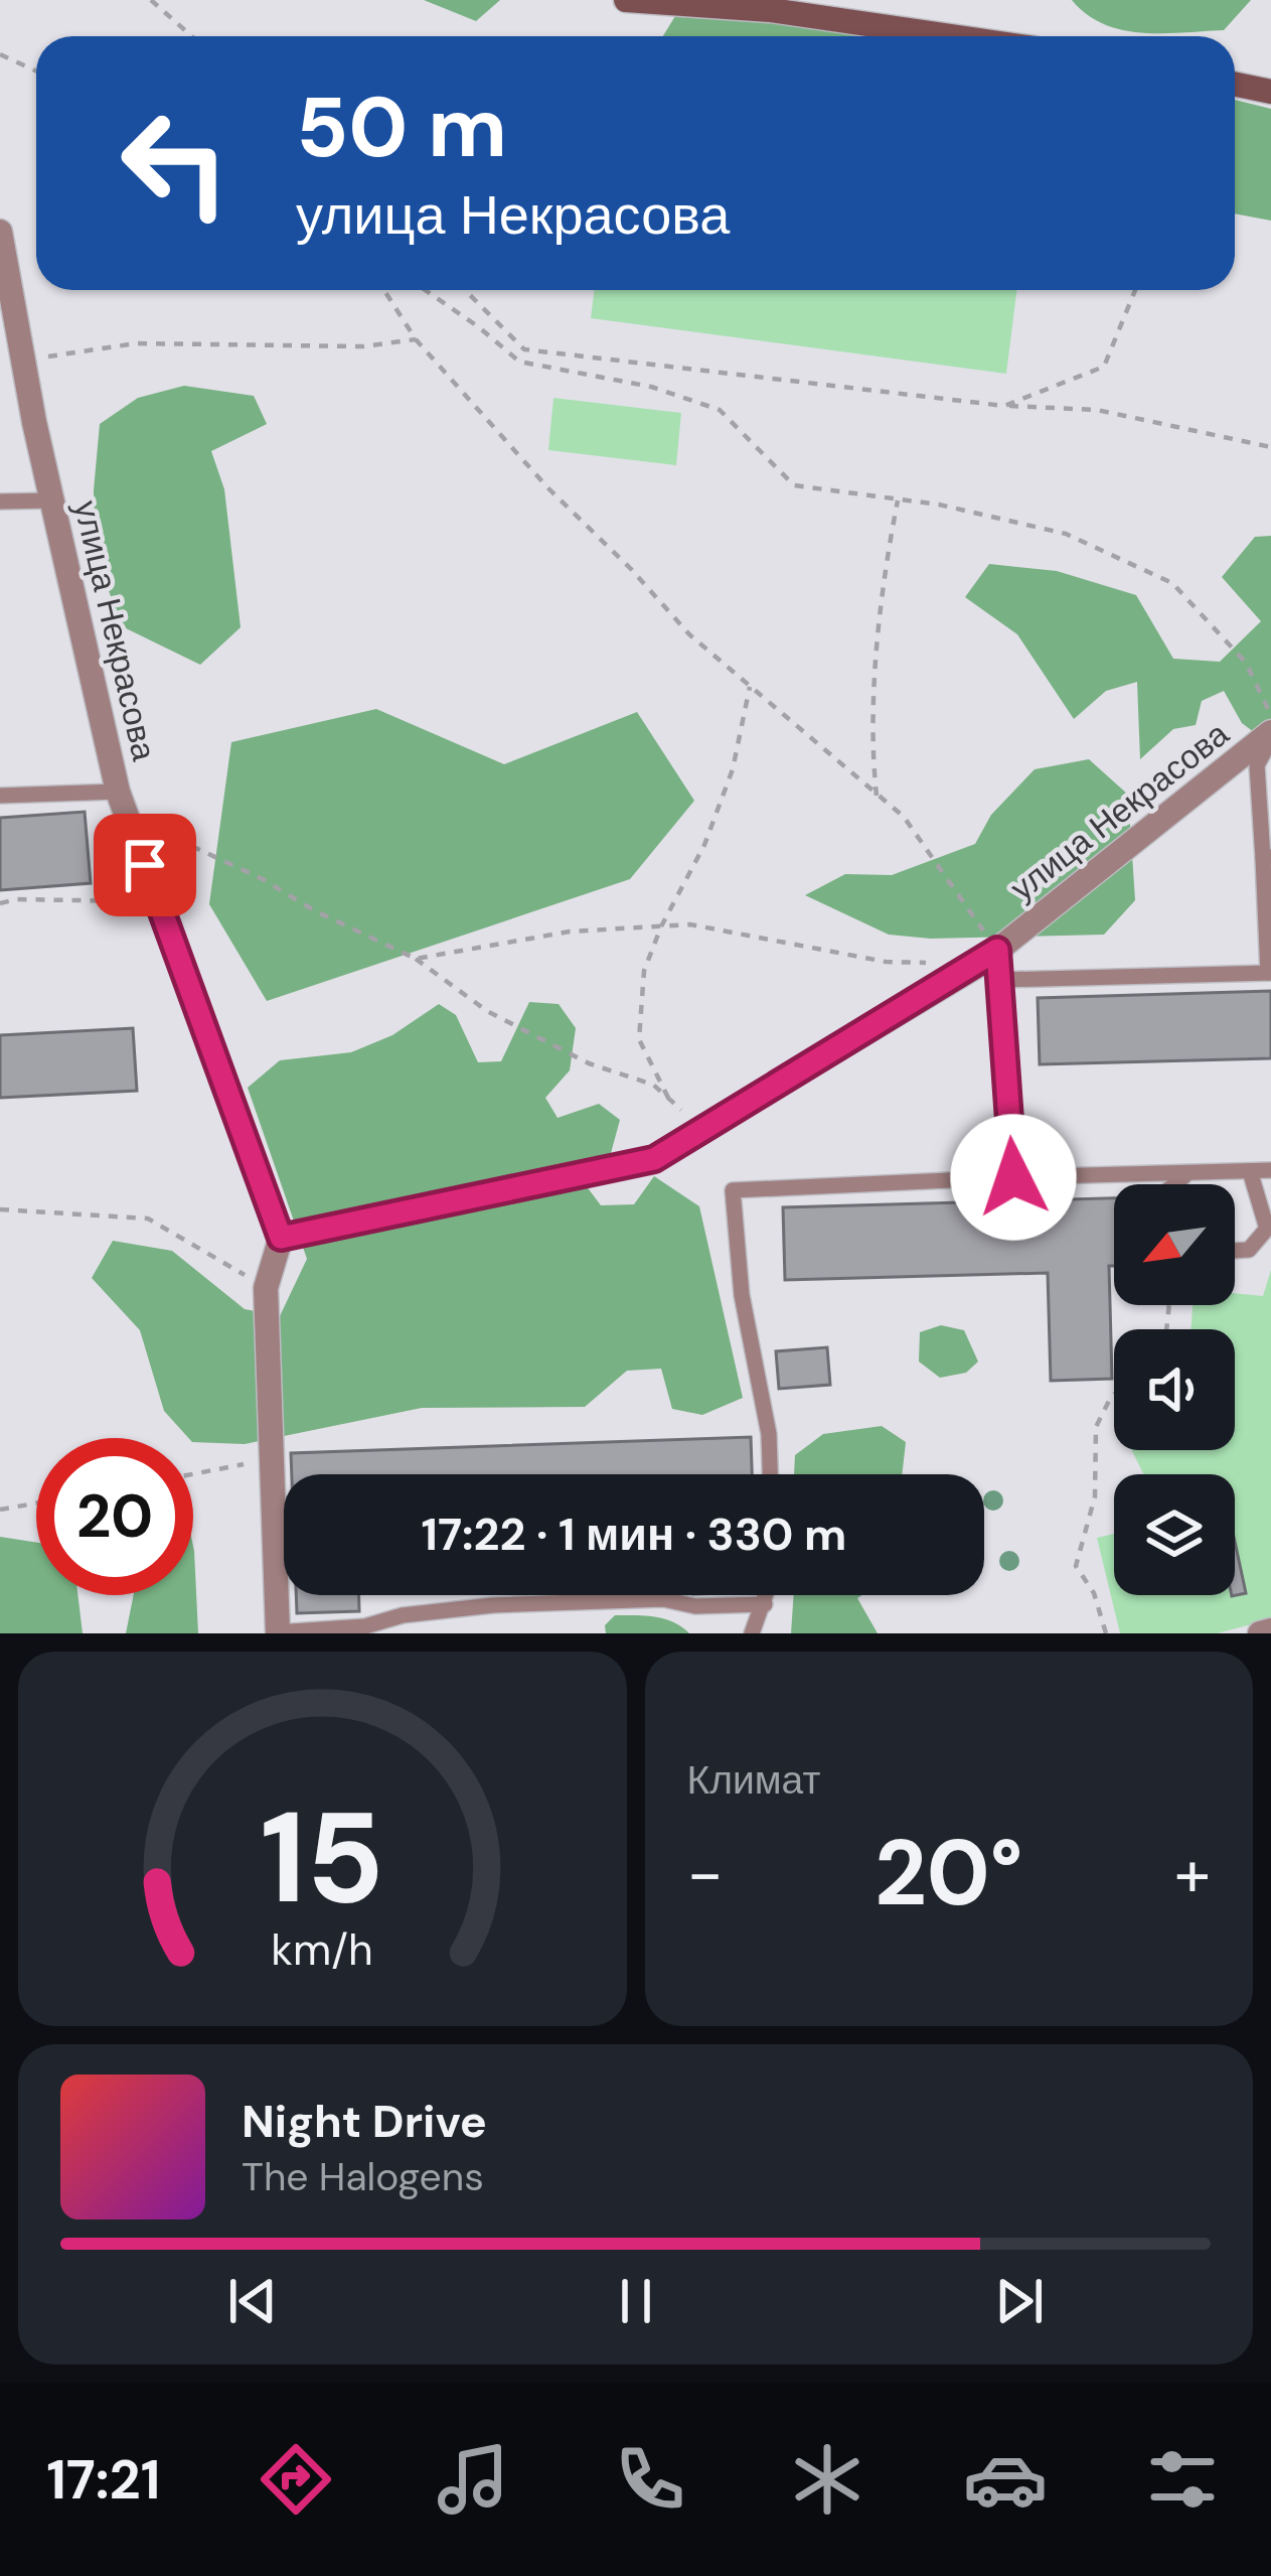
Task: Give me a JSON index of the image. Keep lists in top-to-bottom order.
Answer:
{
  "streets": {
    "street": ["улица Некрасова"]
  },
  "north": "bottom left",
  "page": {
    "turn": ["50 m", "улица Некрасова"],
    "limit": "20",
    "trip": "17:22 · 1 мин · 330 m",
    "tile": "Климат",
    "heat": ["−", "20°", "+"],
    "song": ["Night Drive", "The Halogens"],
    "tabs": "17:21",
    "gauge": ["15", "km/h"]
  }
}
